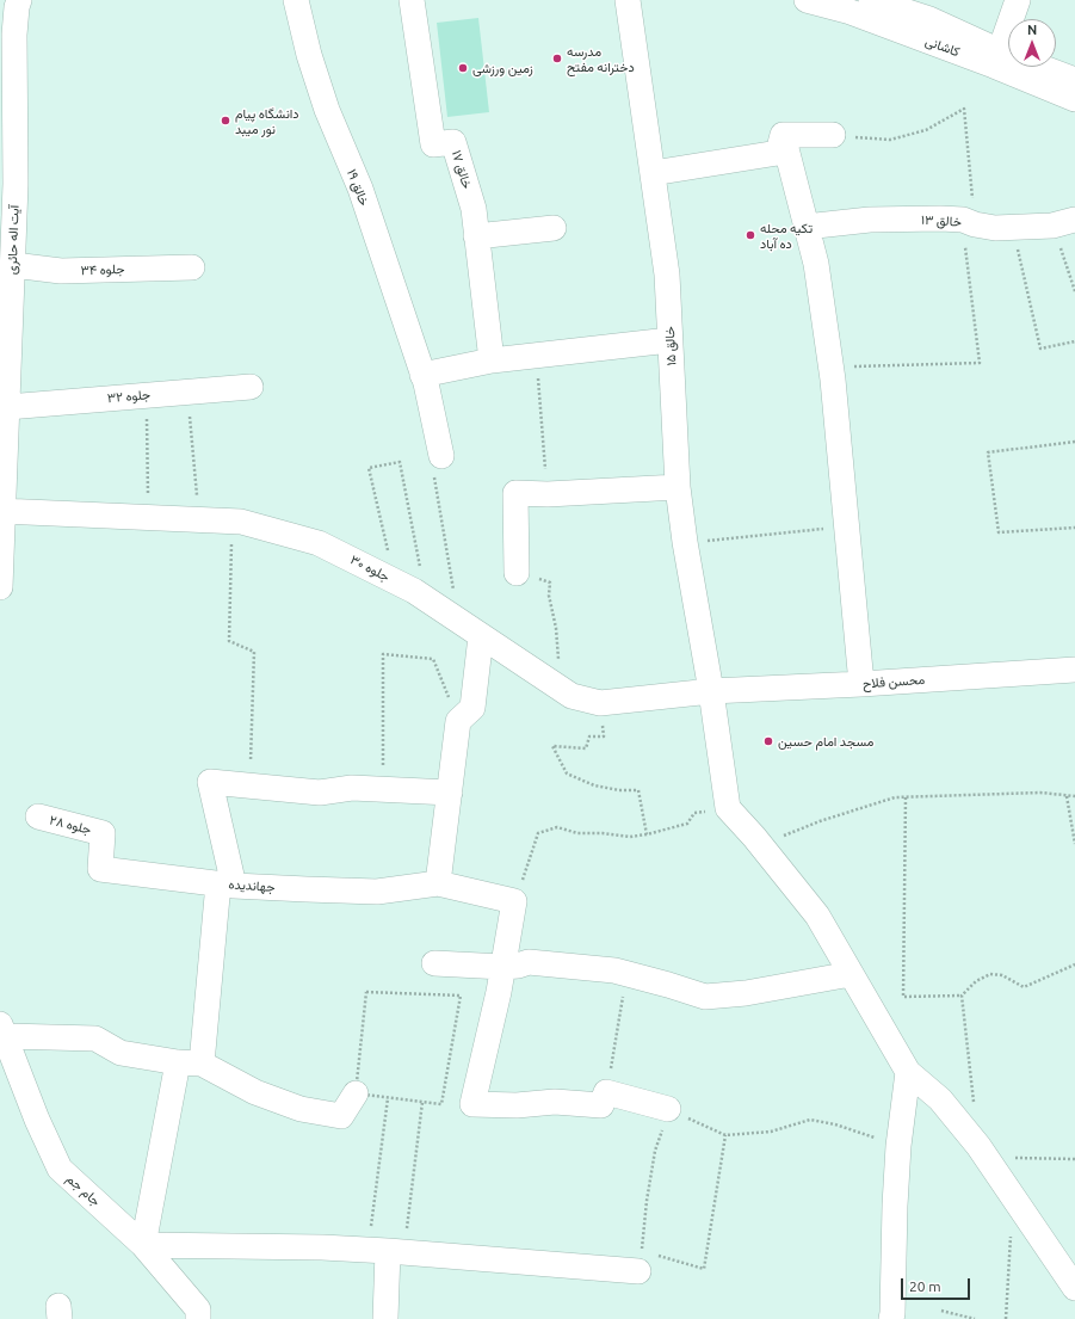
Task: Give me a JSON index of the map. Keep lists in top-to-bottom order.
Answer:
{
  "streets": {
    "street": [
      "کاشانی",
      "خالق ۱۷",
      "خالق ۱۹",
      "خالق ۱۳",
      "آیت اله حائری",
      "جلوه ۳۴",
      "خالق ۱۵",
      "جلوه ۳۲",
      "جلوه ۳۰",
      "محسن فلاح",
      "جلوه ۲۸",
      "جهاندیده",
      "جام جم"
    ]
  },
  "crossings": [
    ["آیت اله حائری", "جلوه ۳۴"],
    ["آیت اله حائری", "جلوه ۳۲"],
    ["آیت اله حائری", "جلوه ۳۰"],
    ["خالق ۱۵", "جلوه ۳۰"],
    ["خالق ۱۵", "محسن فلاح"],
    ["جلوه ۳۰", "محسن فلاح"],
    ["جلوه ۲۸", "جهاندیده"]
  ],
  "places": [
    "مدرسه دخترانه مفتح",
    "زمین ورزشی",
    "دانشگاه پیام نور میبد",
    "تکیه محله ده آباد",
    "مسجد امام حسین"
  ],
  "scale_bar": "20 m",
  "north": "top"
}
